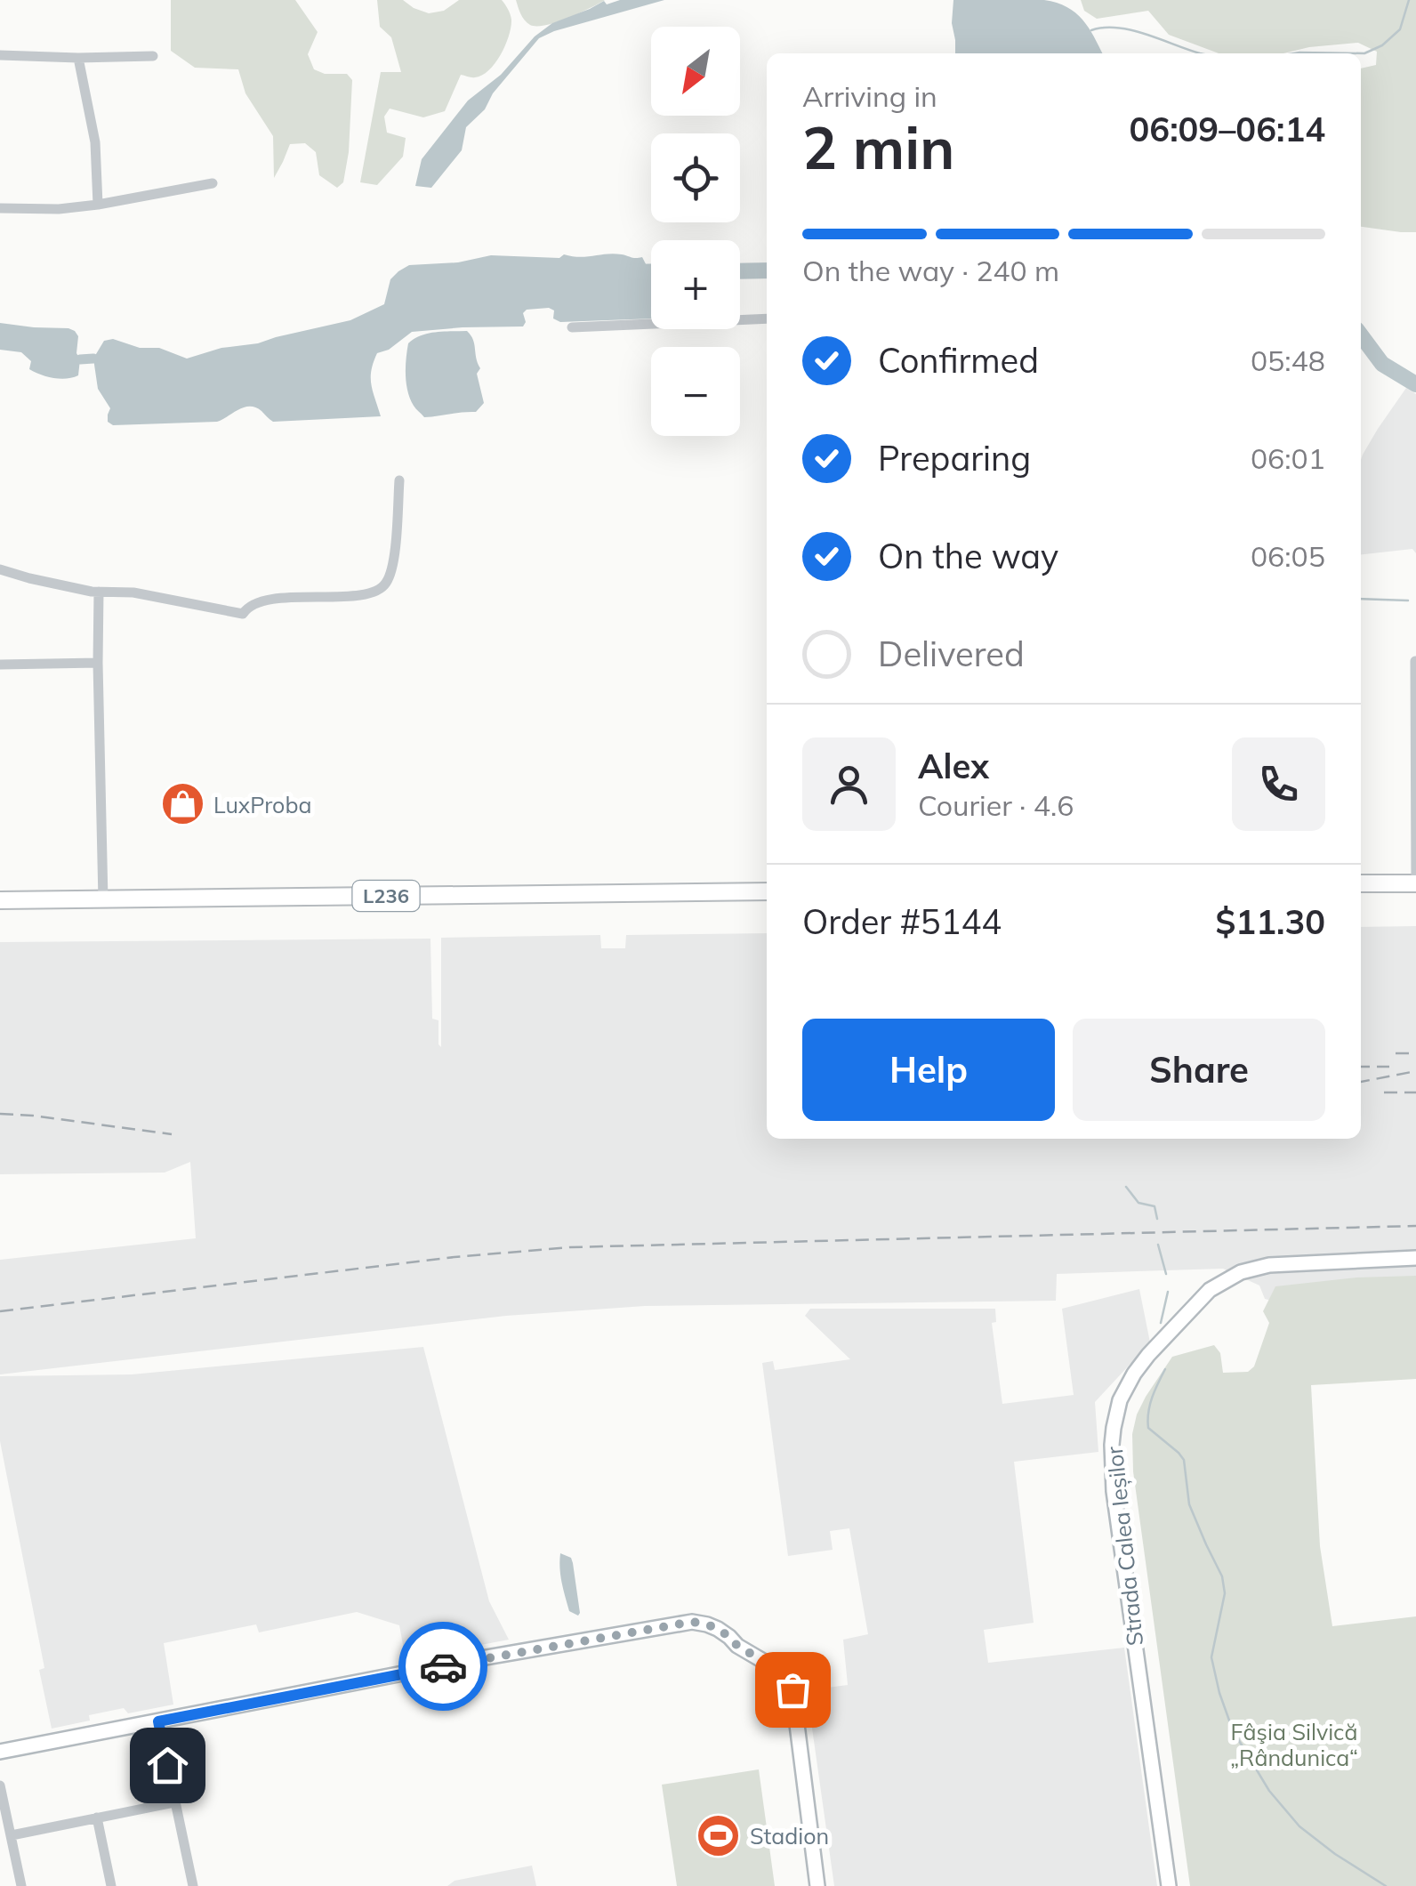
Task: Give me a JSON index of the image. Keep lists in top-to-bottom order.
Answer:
{
  "streets": {
    "main road": ["L236"],
    "street": ["Strada Calea Ieșilor"]
  },
  "parks": ["Fâşia Silvică „Rândunica“"],
  "places": {
    "shop": ["LuxProba"],
    "sports": ["Stadion"]
  },
  "north": "bottom left",
  "page": {
    "map_buttons": ["+", "−"],
    "heading": ["2 min", "Arriving in", "06:09–06:14"],
    "panel": [
      "Alex",
      "Courier · 4.6",
      "Order #5144",
      "$11.30"
    ],
    "bar": "On the way · 240 m",
    "list": [
      ["Confirmed", "05:48"],
      ["Preparing", "06:01"],
      ["On the way", "06:05"],
      "Delivered"
    ],
    "buttons": ["Help", "Share"]
  }
}
